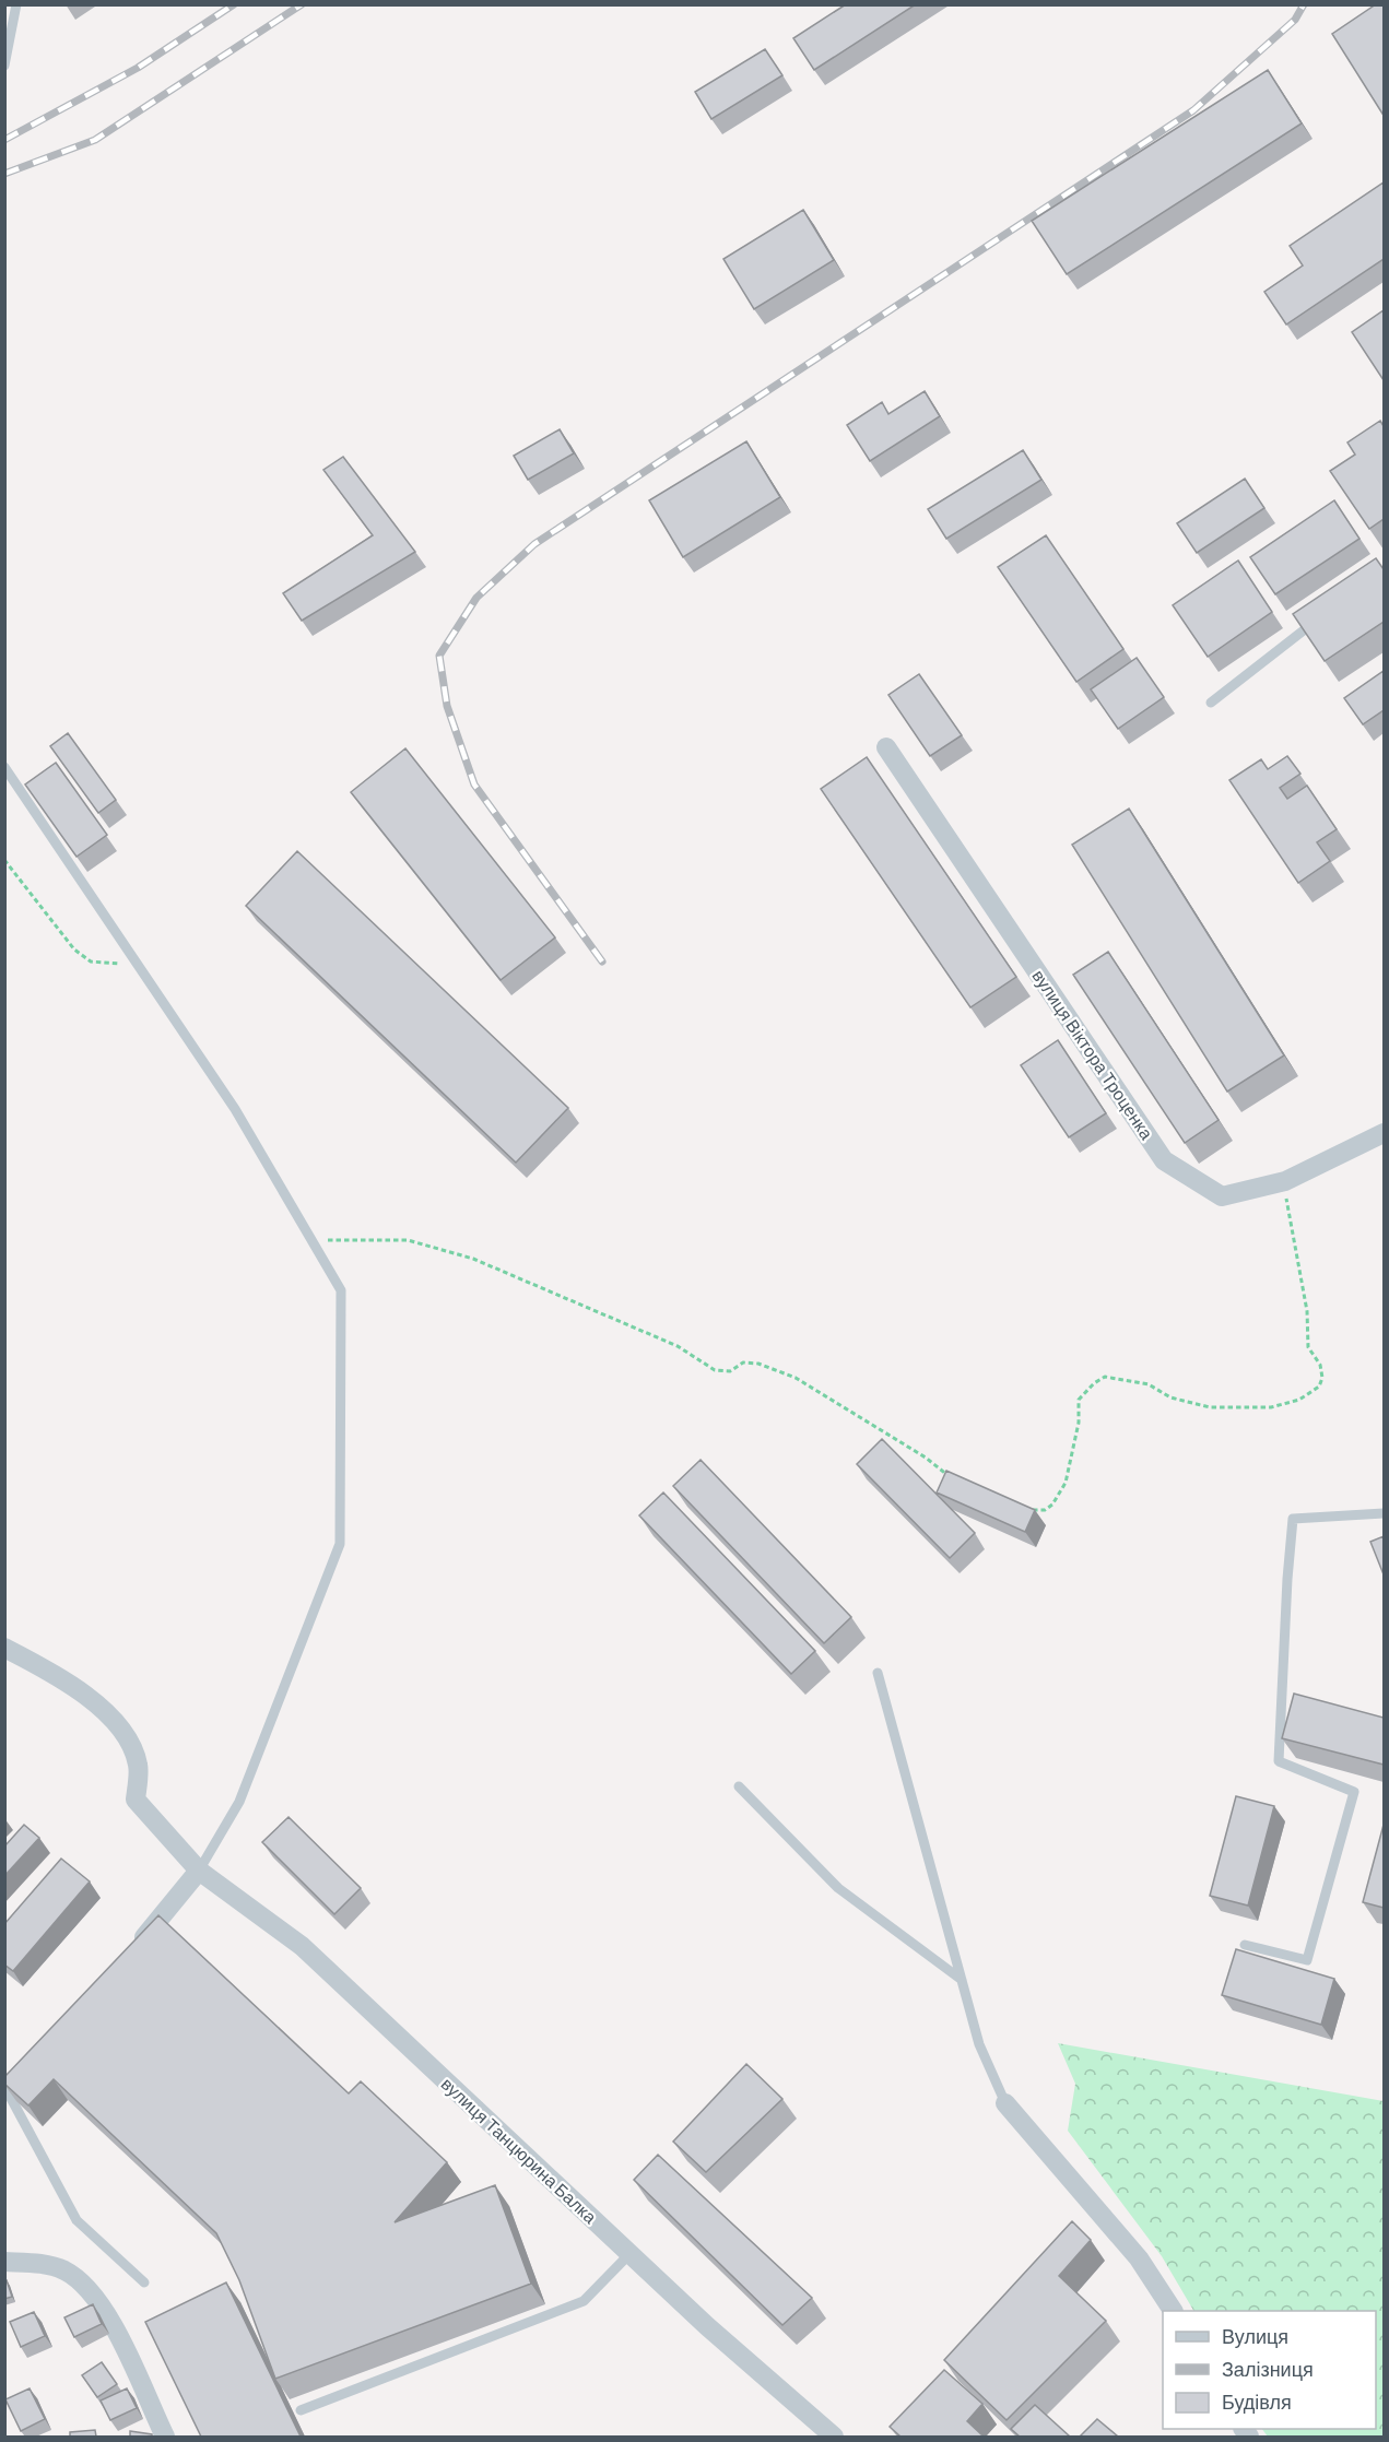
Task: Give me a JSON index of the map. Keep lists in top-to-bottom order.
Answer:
{
  "streets": {
    "street": ["вулиця Віктора Троценка", "вулиця Танцюрина Балка"]
  },
  "legend": ["Вулиця", "Залізниця", "Будівля"]
}
